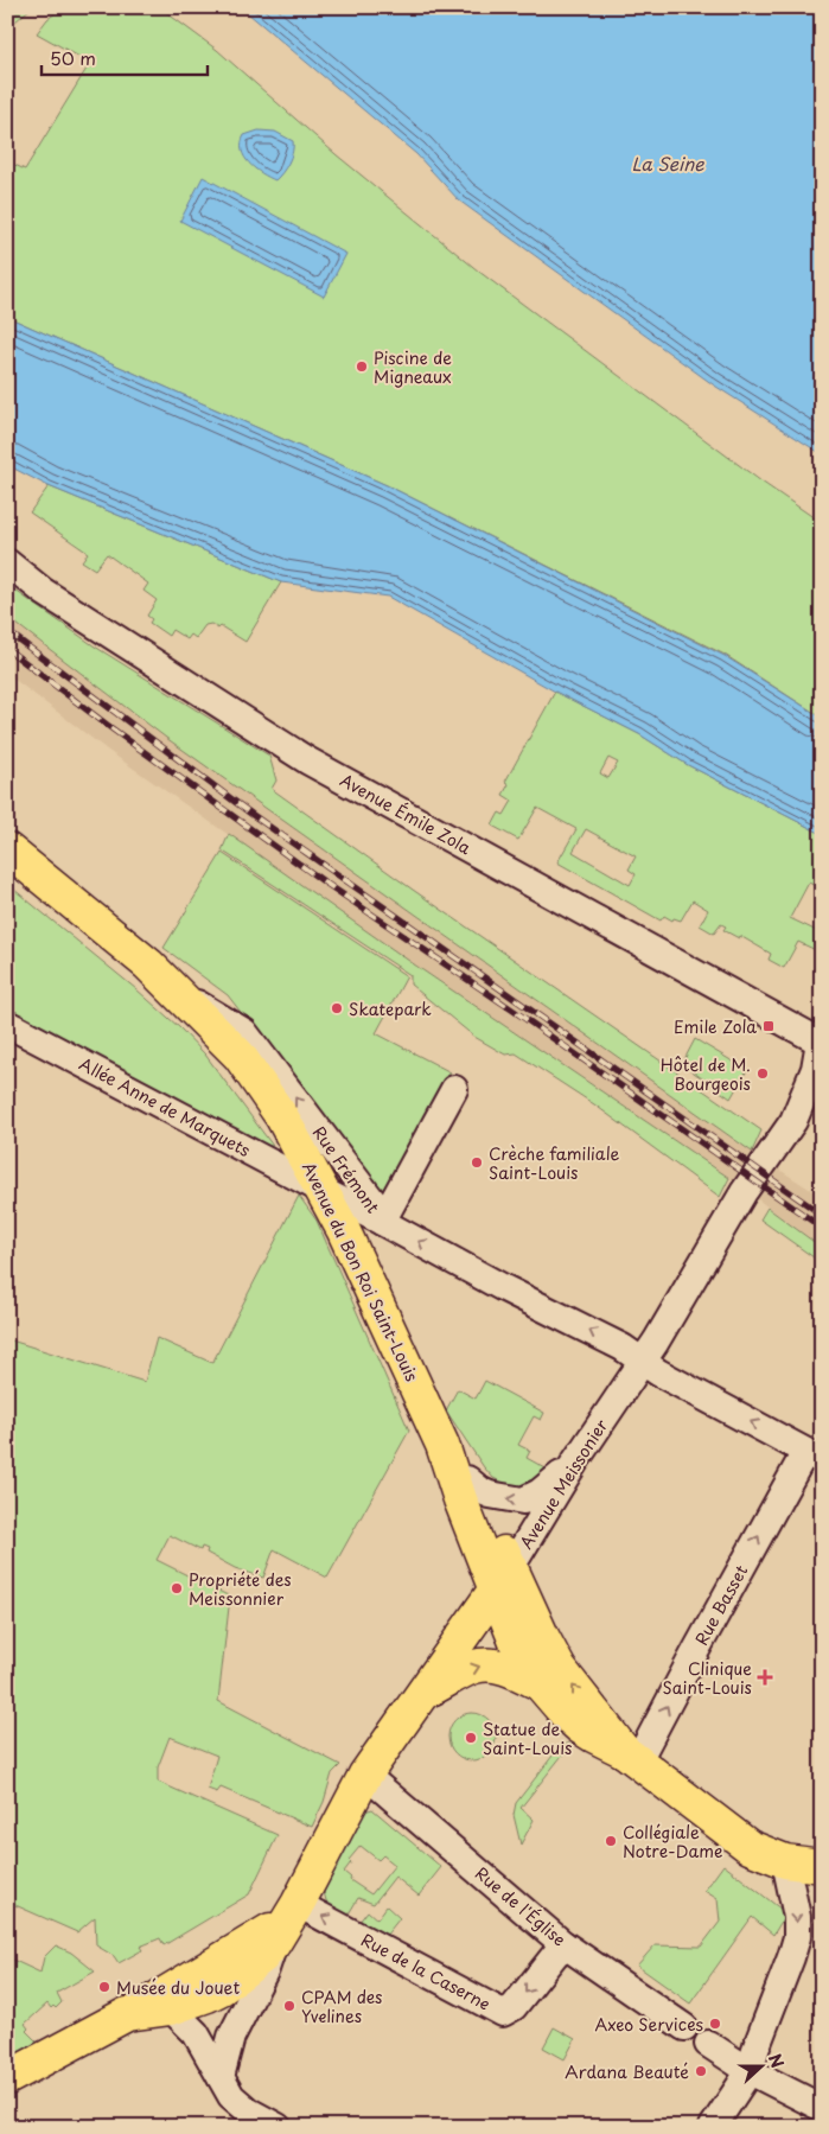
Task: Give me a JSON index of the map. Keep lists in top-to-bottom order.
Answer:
{
  "streets": {
    "main road": ["Avenue du Bon Roi Saint-Louis", "Avenue Meissonier"],
    "street": [
      "Avenue Émile Zola",
      "Allée Anne de Marquets",
      "Rue Frémont",
      "Rue Basset",
      "Rue de l'Église",
      "Rue de la Caserne"
    ]
  },
  "crossings": [
    ["Avenue Émile Zola", "Avenue Meissonier"],
    ["Allée Anne de Marquets", "Rue Frémont"],
    ["Allée Anne de Marquets", "Avenue du Bon Roi Saint-Louis"],
    ["Rue Frémont", "Avenue du Bon Roi Saint-Louis"],
    ["Rue Frémont", "Avenue Meissonier"],
    ["Rue Frémont", "Rue Basset"],
    ["Avenue du Bon Roi Saint-Louis", "Avenue Meissonier"],
    ["Avenue du Bon Roi Saint-Louis", "Rue Basset"],
    ["Avenue Meissonier", "Rue de l'Église"],
    ["Avenue Meissonier", "Rue de la Caserne"],
    ["Rue de l'Église", "Rue de la Caserne"]
  ],
  "one_way": ["Rue Frémont", "Rue Basset", "Rue de la Caserne"],
  "water": ["La Seine"],
  "places": {
    "other": [
      "Piscine de Migneaux",
      "Skatepark",
      "Hôtel de M. Bourgeois",
      "Crèche familiale Saint-Louis",
      "Propriété des Meissonnier",
      "Statue de Saint-Louis",
      "Collégiale Notre-Dame",
      "Musée du Jouet",
      "CPAM des Yvelines",
      "Axeo Services",
      "Ardana Beauté"
    ],
    "transit": ["Emile Zola"],
    "health": ["Clinique Saint-Louis"]
  },
  "scale_bar": "50 m",
  "north": "right"
}
